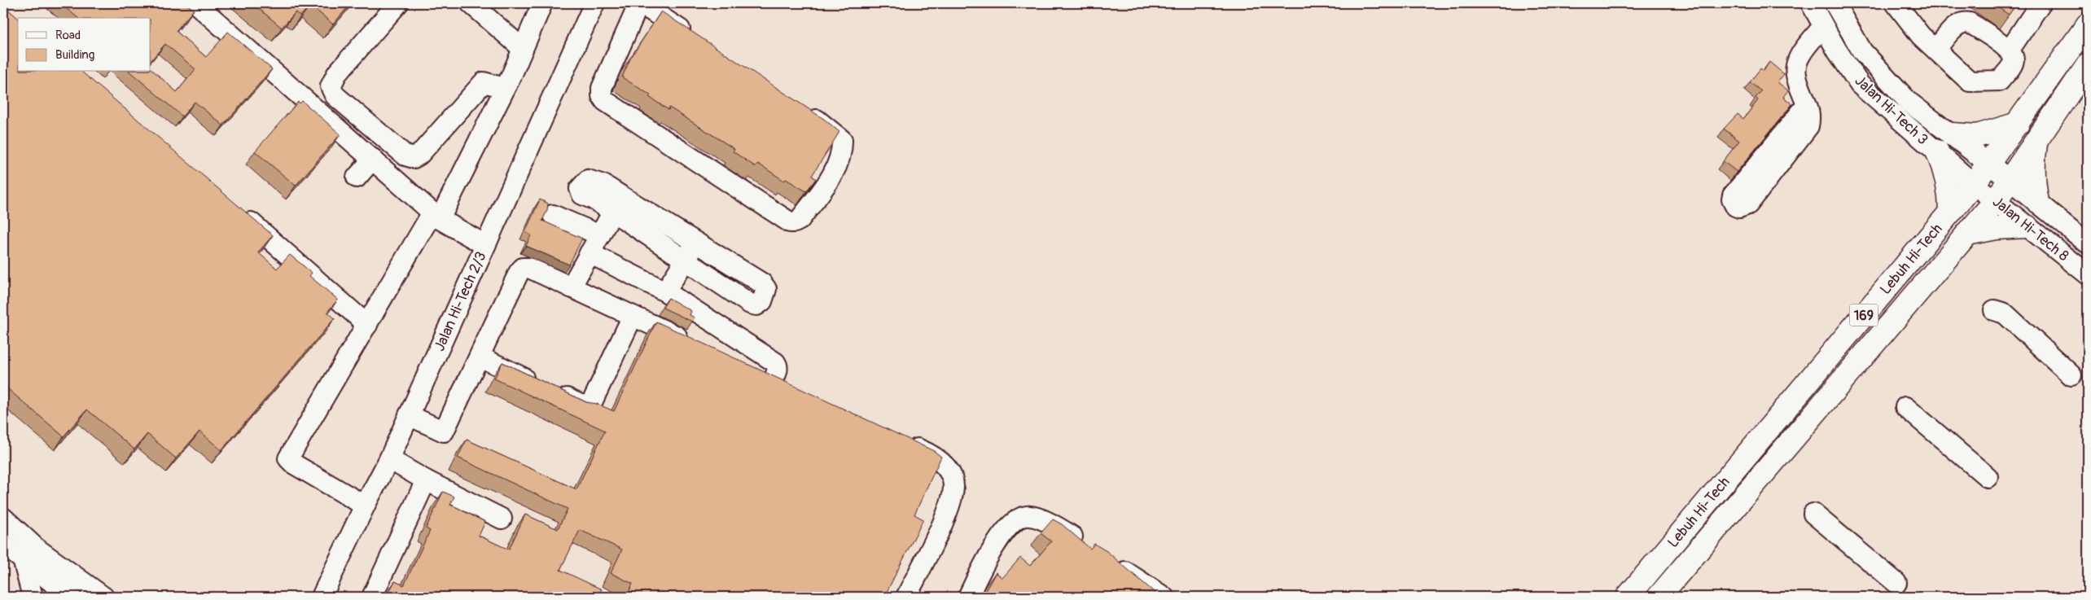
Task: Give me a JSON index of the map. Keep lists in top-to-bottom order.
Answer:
{
  "streets": {
    "main road": ["Lebuh Hi-Tech", "169"],
    "street": ["Jalan Hi-Tech 3", "Jalan Hi-Tech 8", "Jalan Hi-Tech 2/3"]
  },
  "crossings": [
    ["Jalan Hi-Tech 3", "Jalan Hi-Tech 8"],
    ["Jalan Hi-Tech 3", "Lebuh Hi-Tech"],
    ["Jalan Hi-Tech 8", "Lebuh Hi-Tech"]
  ],
  "legend": ["Road", "Building"]
}
